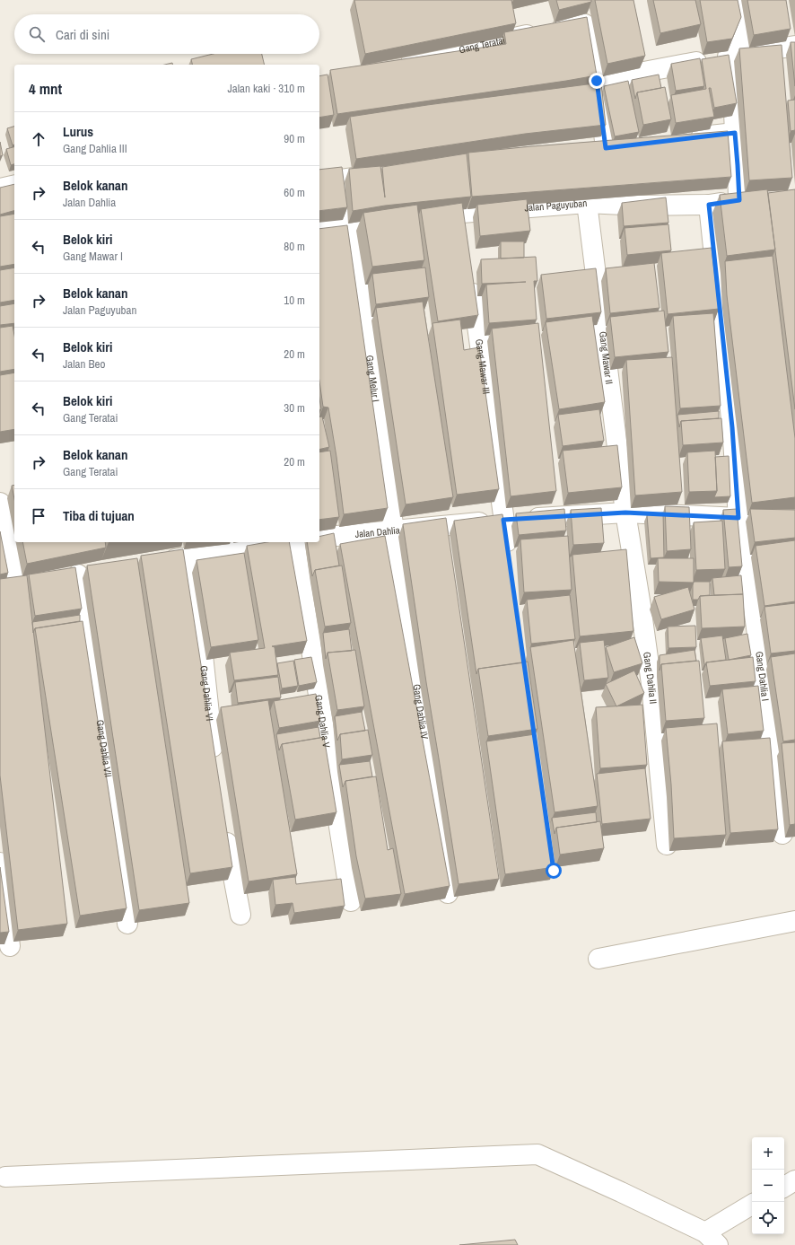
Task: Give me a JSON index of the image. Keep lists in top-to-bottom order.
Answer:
{
  "streets": {
    "street": [
      "Gang Teratai",
      "Jalan Paguyuban",
      "Gang Mawar II",
      "Gang Mawar III",
      "Gang Melur I",
      "Jalan Dahlia",
      "Gang Dahlia I",
      "Gang Dahlia II",
      "Gang Dahlia VI",
      "Gang Dahlia IV",
      "Gang Dahlia V",
      "Gang Dahlia VII"
    ]
  },
  "crossings": [
    ["Jalan Paguyuban", "Gang Mawar II"],
    ["Jalan Paguyuban", "Gang Dahlia I"],
    ["Gang Mawar II", "Jalan Dahlia"],
    ["Gang Mawar II", "Gang Dahlia II"],
    ["Gang Mawar III", "Jalan Dahlia"],
    ["Gang Melur I", "Jalan Dahlia"],
    ["Gang Melur I", "Gang Dahlia IV"],
    ["Jalan Dahlia", "Gang Dahlia I"],
    ["Jalan Dahlia", "Gang Dahlia II"],
    ["Jalan Dahlia", "Gang Dahlia IV"]
  ],
  "page": {
    "search": "Cari di sini",
    "heading": ["4 mnt", "Jalan kaki · 310 m"],
    "list": [
      ["Lurus", "Gang Dahlia III", "90 m"],
      ["Belok kanan", "Jalan Dahlia", "60 m"],
      ["Belok kiri", "Gang Mawar I", "80 m"],
      ["Belok kanan", "Jalan Paguyuban", "10 m"],
      ["Belok kiri", "Jalan Beo", "20 m"],
      ["Belok kiri", "Gang Teratai", "30 m"],
      ["Belok kanan", "Gang Teratai", "20 m"],
      "Tiba di tujuan"
    ],
    "map_buttons": ["+", "−"]
  }
}
